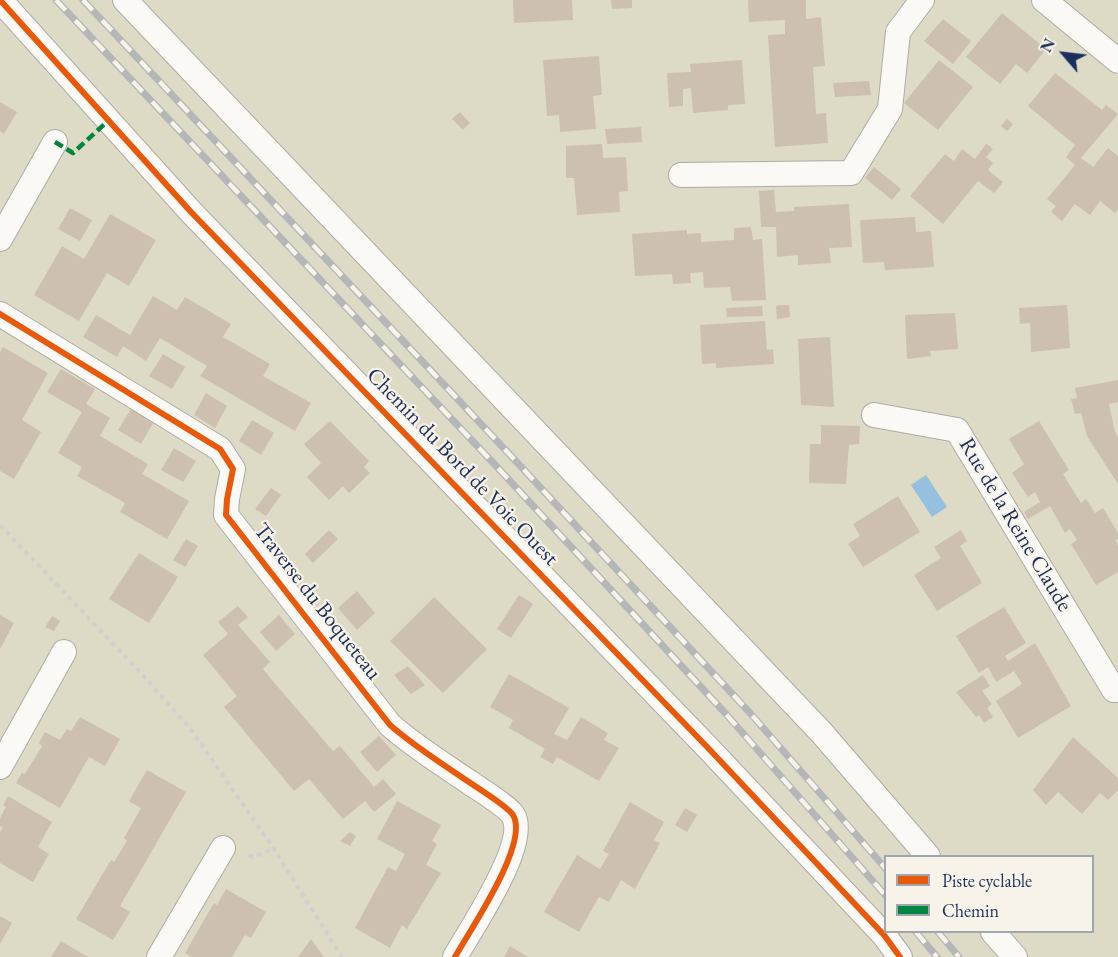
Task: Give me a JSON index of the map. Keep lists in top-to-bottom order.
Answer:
{
  "streets": {
    "street": ["Chemin du Bord de Voie Ouest", "Rue de la Reine Claude", "Traverse du Boqueteau"]
  },
  "legend": ["Piste cyclable", "Chemin"],
  "north": "top left"
}
